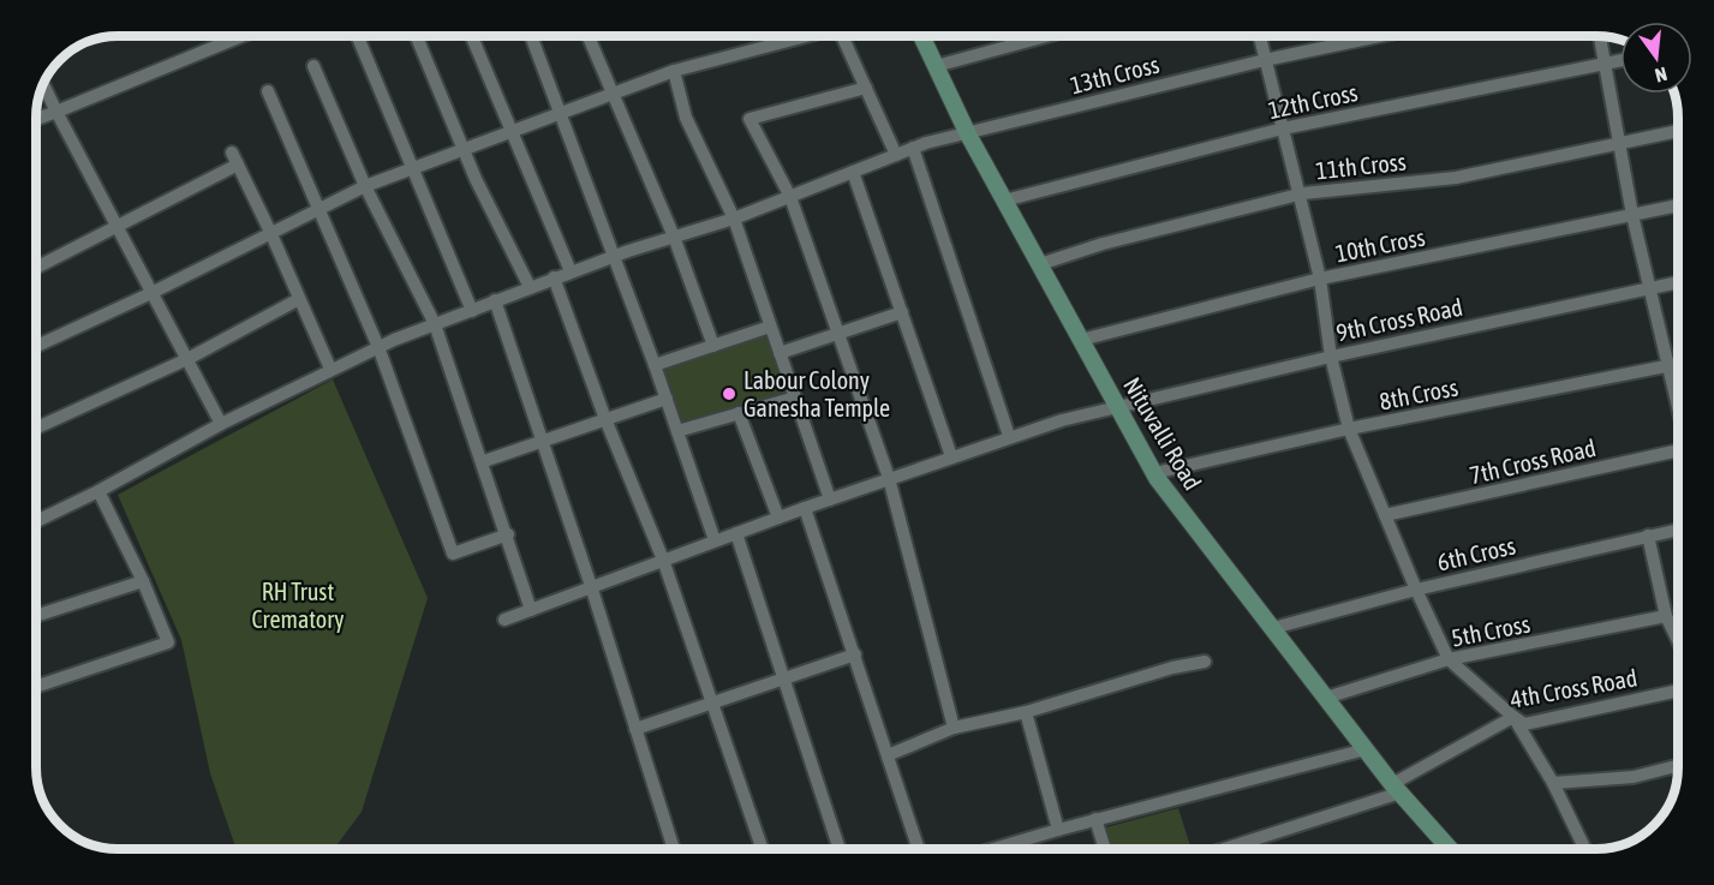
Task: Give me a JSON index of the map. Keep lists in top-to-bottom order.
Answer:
{
  "streets": {
    "street": [
      "13th Cross",
      "12th Cross",
      "11th Cross",
      "10th Cross",
      "9th Cross Road",
      "8th Cross",
      "Nituvalli Road",
      "7th Cross Road",
      "6th Cross",
      "5th Cross",
      "4th Cross Road"
    ]
  },
  "crossings": [
    ["13th Cross", "Nituvalli Road"],
    ["12th Cross", "Nituvalli Road"],
    ["11th Cross", "Nituvalli Road"],
    ["10th Cross", "Nituvalli Road"],
    ["9th Cross Road", "Nituvalli Road"],
    ["8th Cross", "Nituvalli Road"],
    ["Nituvalli Road", "6th Cross"],
    ["Nituvalli Road", "5th Cross"],
    ["Nituvalli Road", "4th Cross Road"]
  ],
  "parks": ["RH Trust Crematory"],
  "places": ["Labour Colony Ganesha Temple"],
  "north": "bottom"
}
